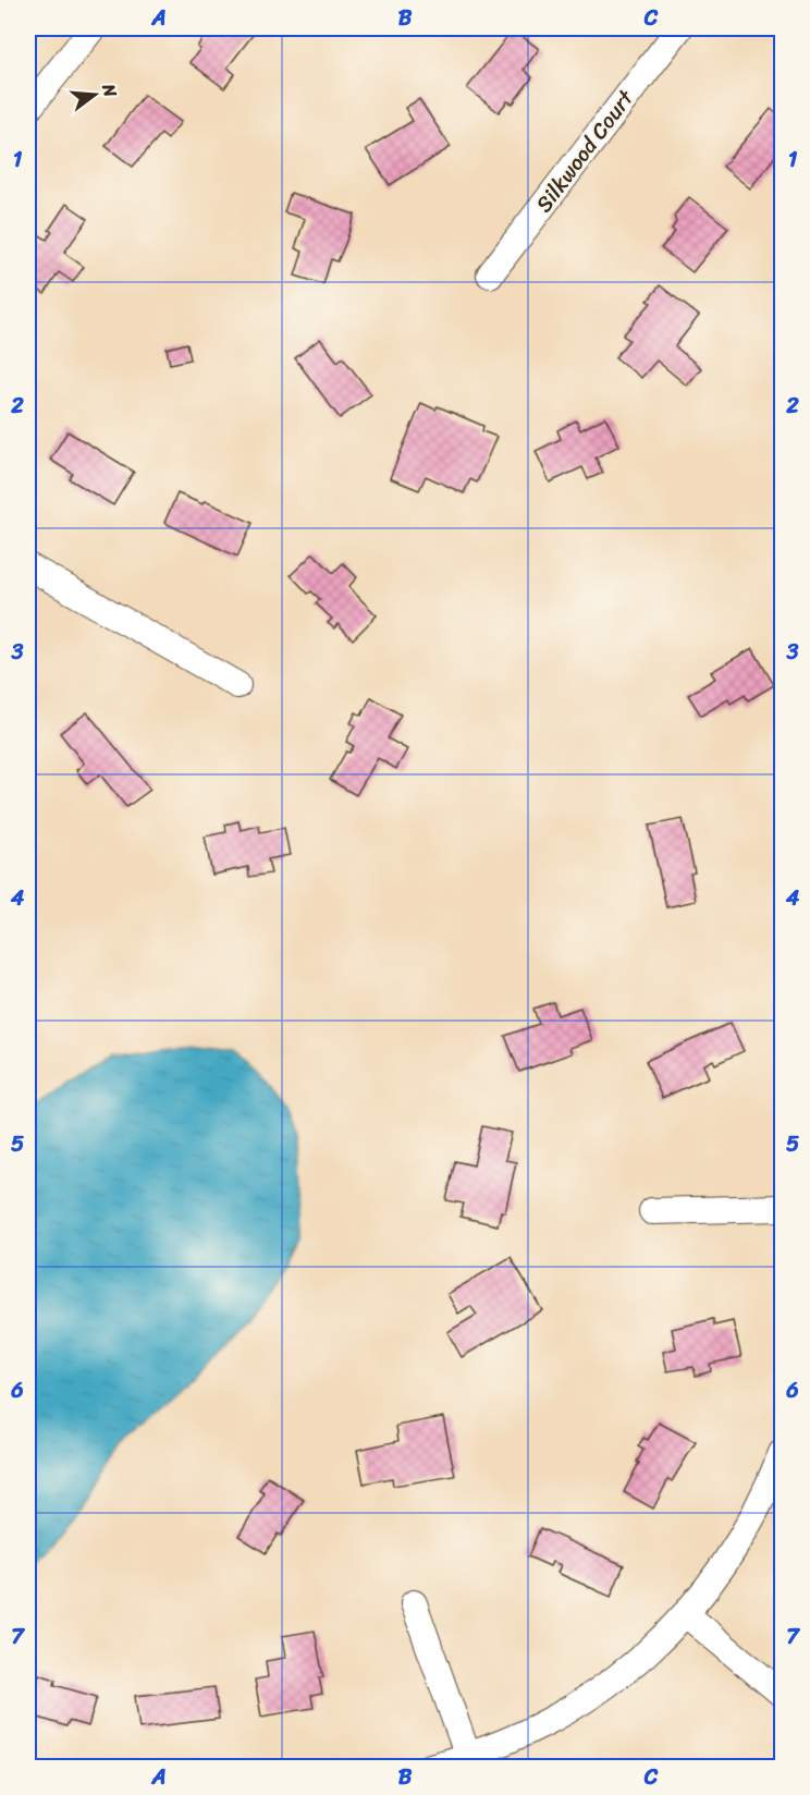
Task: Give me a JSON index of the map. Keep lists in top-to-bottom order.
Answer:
{
  "streets": {
    "street": ["Silkwood Court"]
  },
  "north": "right",
  "grid": {
    "columns": ["A", "B", "C"],
    "rows": [
      "1",
      "2",
      "3",
      "4",
      "5",
      "6",
      "7"
    ]
  }
}
